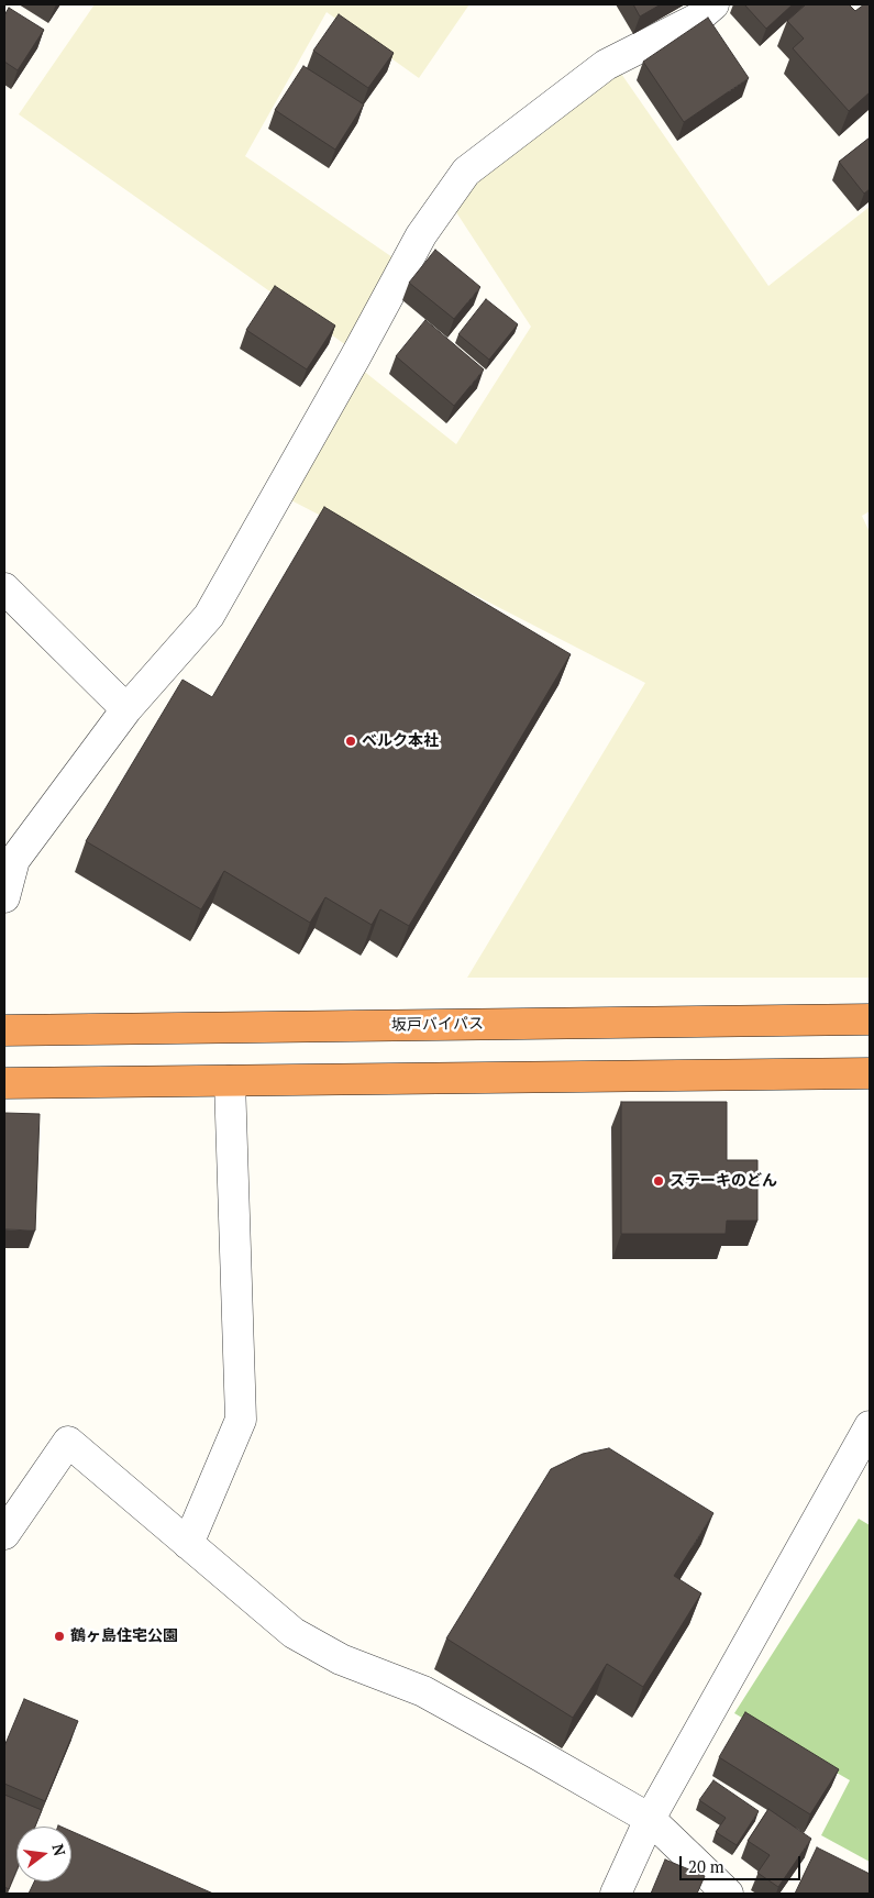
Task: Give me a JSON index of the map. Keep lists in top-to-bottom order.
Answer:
{
  "streets": {
    "highway": ["坂戸バイパス"]
  },
  "places": ["ベルク本社", "ステーキのどん", "鶴ヶ島住宅公園"],
  "scale_bar": "20 m",
  "north": "right"
}
